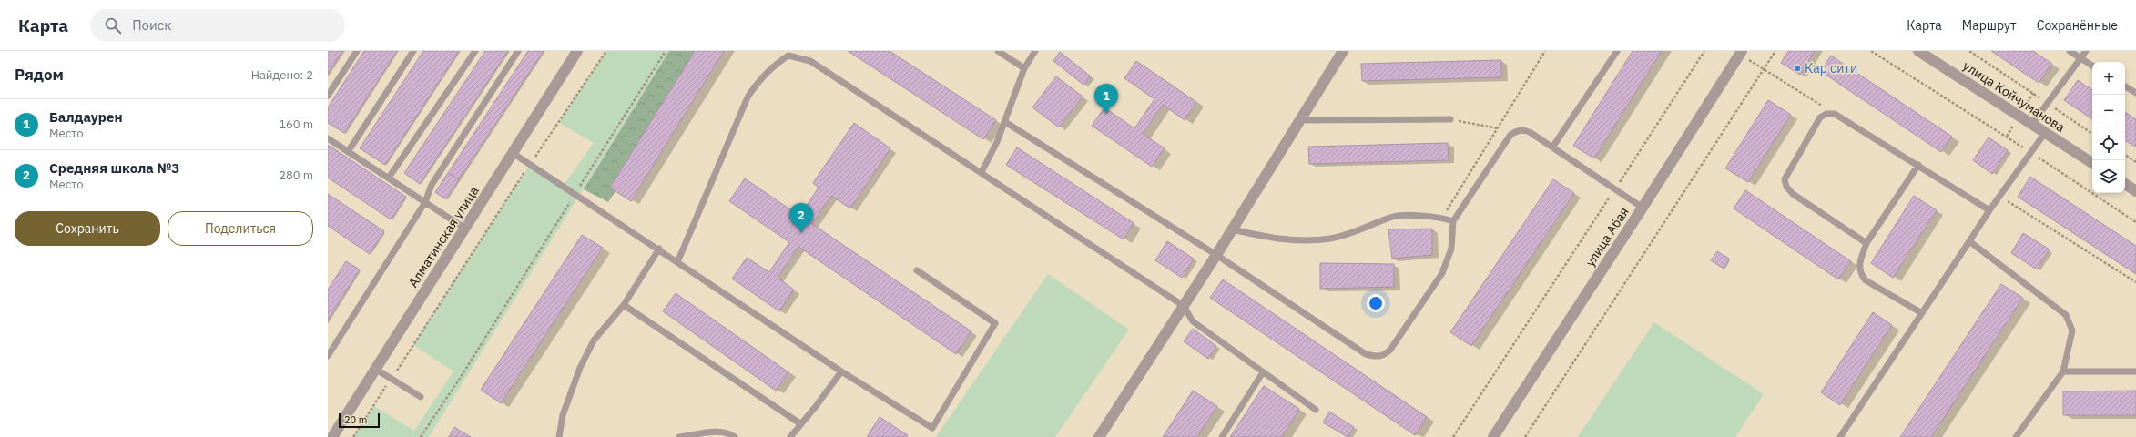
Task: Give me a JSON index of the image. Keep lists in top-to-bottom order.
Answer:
{
  "streets": {
    "street": ["улица Койчуманова", "Алматинская улица", "улица Абая"]
  },
  "places": ["Кар сити"],
  "scale_bar": "20 m",
  "page": {
    "header": "Карта",
    "search": "Поиск",
    "nav": ["Карта", "Маршрут", "Сохранённые"],
    "heading": ["Рядом", "Найдено: 2"],
    "map_buttons": ["+", "−"],
    "pins": ["1", "2"],
    "list": [
      {
        "mark": "1",
        "name": "Балдаурен",
        "note": "Место",
        "value": "160 m"
      },
      {
        "mark": "2",
        "name": "Средняя школа №3",
        "note": "Место",
        "value": "280 m"
      }
    ],
    "buttons": ["Сохранить", "Поделиться"],
    "scale": "20 m"
  }
}
